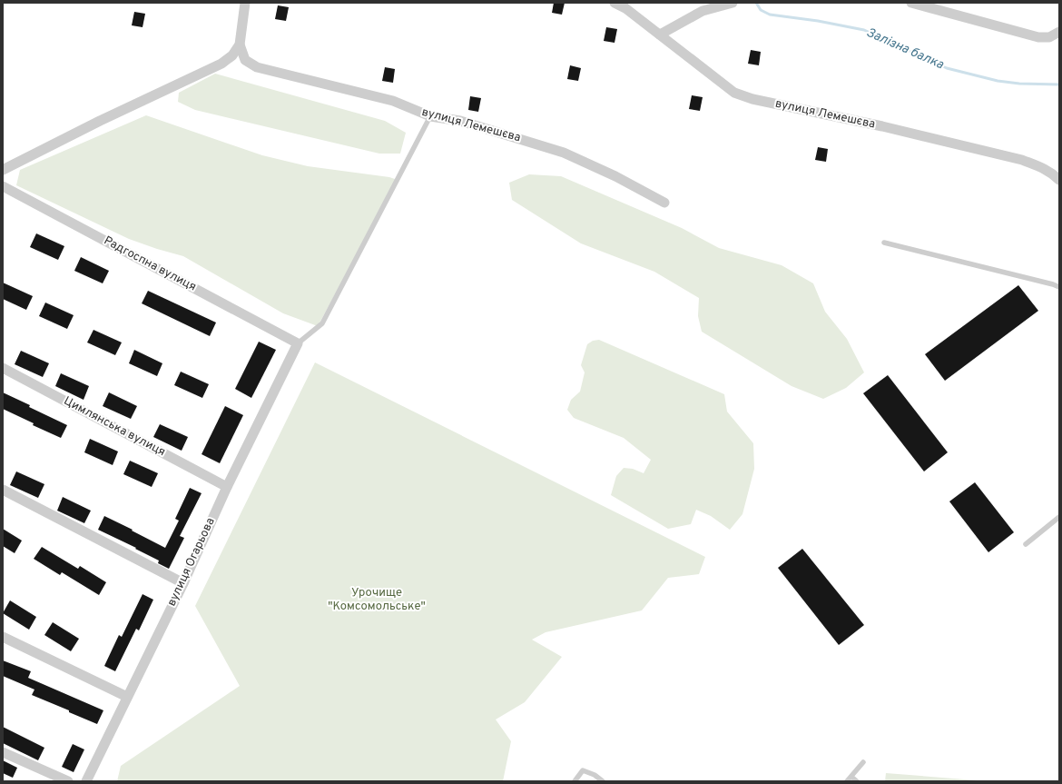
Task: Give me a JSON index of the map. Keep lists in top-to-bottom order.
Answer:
{
  "streets": {
    "street": [
      "вулиця Лемешєва",
      "Радгоспна вулиця",
      "Цимлянська вулиця",
      "вулиця Огарьова"
    ]
  },
  "crossings": [
    ["Радгоспна вулиця", "вулиця Огарьова"],
    ["Цимлянська вулиця", "вулиця Огарьова"]
  ],
  "water": ["Залізна балка"],
  "parks": ["Урочище \"Комсомольське\""]
}
